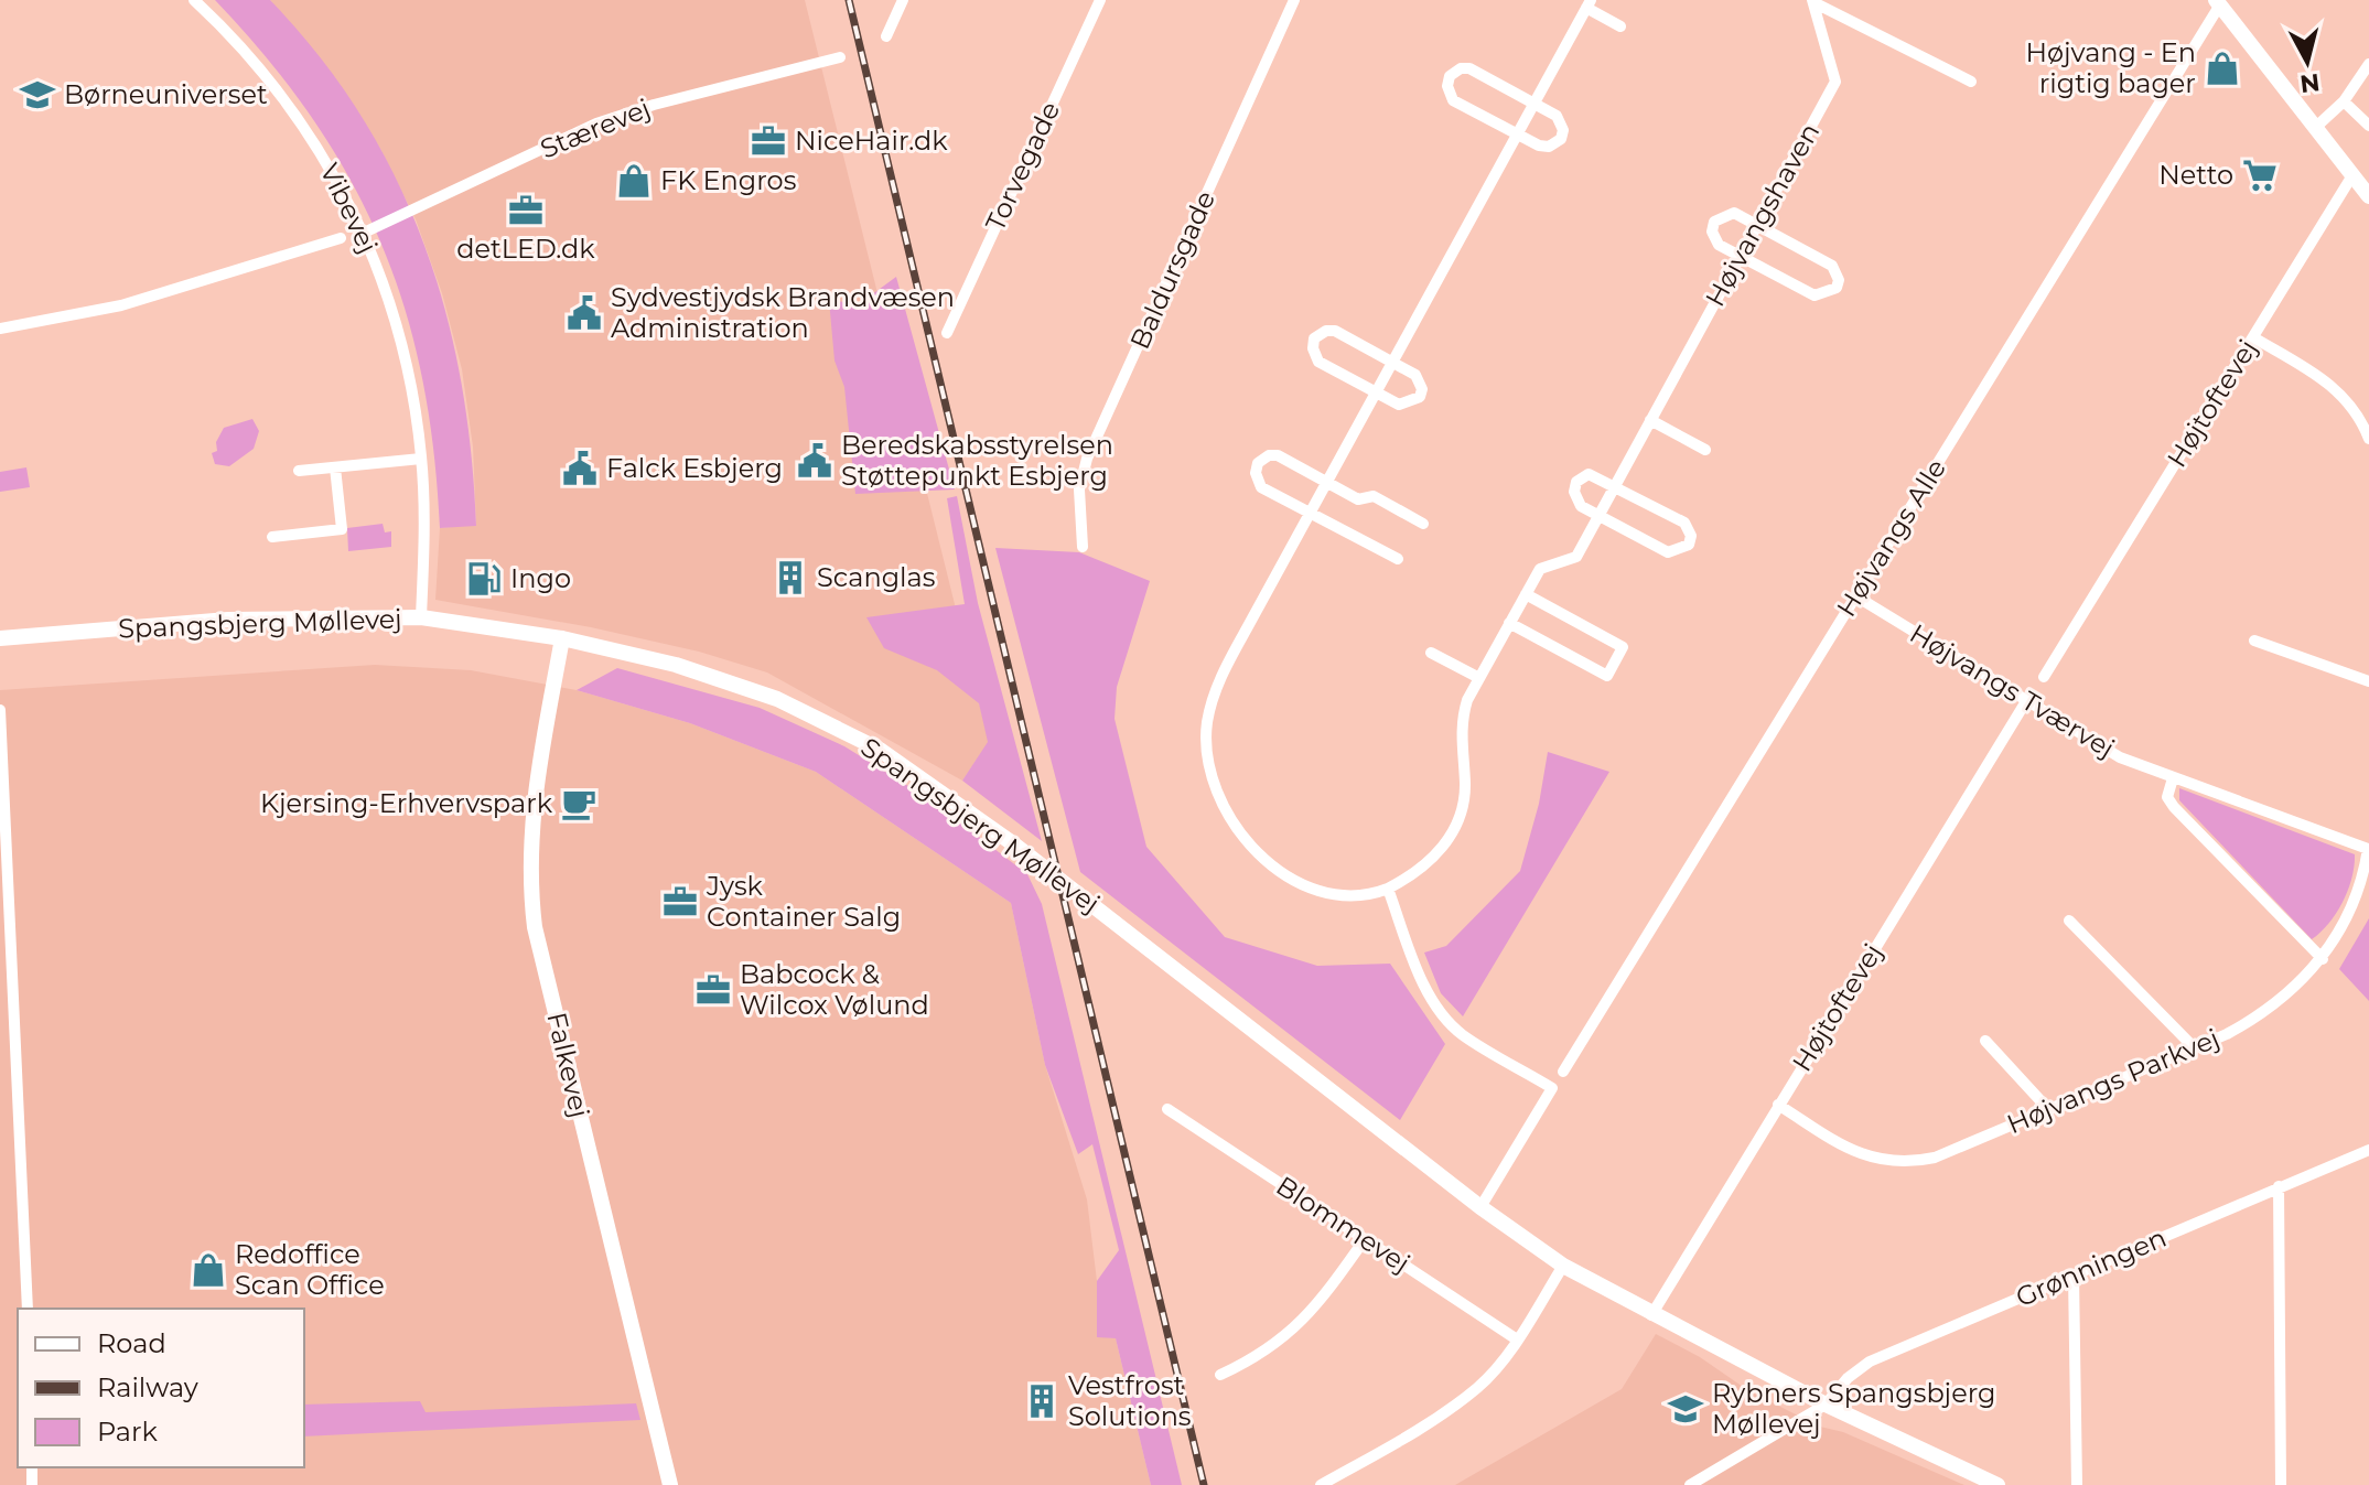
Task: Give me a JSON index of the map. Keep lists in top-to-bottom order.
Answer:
{
  "streets": {
    "street": [
      "Stærevej",
      "Torvegade",
      "Vibevej",
      "Højvangshaven",
      "Baldursgade",
      "Højtoftevej",
      "Højvangs Alle",
      "Spangsbjerg Møllevej",
      "Højvangs Tværvej",
      "Falkevej",
      "Højvangs Parkvej",
      "Blommevej",
      "Grønningen"
    ]
  },
  "crossings": [
    ["Stærevej", "Vibevej"],
    ["Vibevej", "Spangsbjerg Møllevej"],
    ["Højtoftevej", "Spangsbjerg Møllevej"],
    ["Højtoftevej", "Højvangs Tværvej"],
    ["Højtoftevej", "Højvangs Parkvej"],
    ["Højvangs Alle", "Højvangs Tværvej"],
    ["Spangsbjerg Møllevej", "Falkevej"],
    ["Spangsbjerg Møllevej", "Grønningen"],
    ["Højvangs Tværvej", "Højvangs Parkvej"]
  ],
  "places": {
    "shop": ["Højvang - En rigtig bager", "FK Engros", "Redoffice Scan Office"],
    "school or university": ["Børneuniverset", "Rybners Spangsbjerg Møllevej"],
    "office": [
      "NiceHair.dk",
      "detLED.dk",
      "Jysk Container Salg",
      "Babcock & Wilcox Vølund"
    ],
    "supermarket": ["Netto"],
    "public building": ["Sydvestjydsk Brandvæsen Administration", "Beredskabsstyrelsen Støttepunkt Esbjerg", "Falck Esbjerg"],
    "building": ["Scanglas", "Vestfrost Solutions"],
    "fuel station": ["Ingo"],
    "cafe": ["Kjersing-Erhvervspark"]
  },
  "legend": ["Road", "Railway", "Park"],
  "north": "bottom"
}
